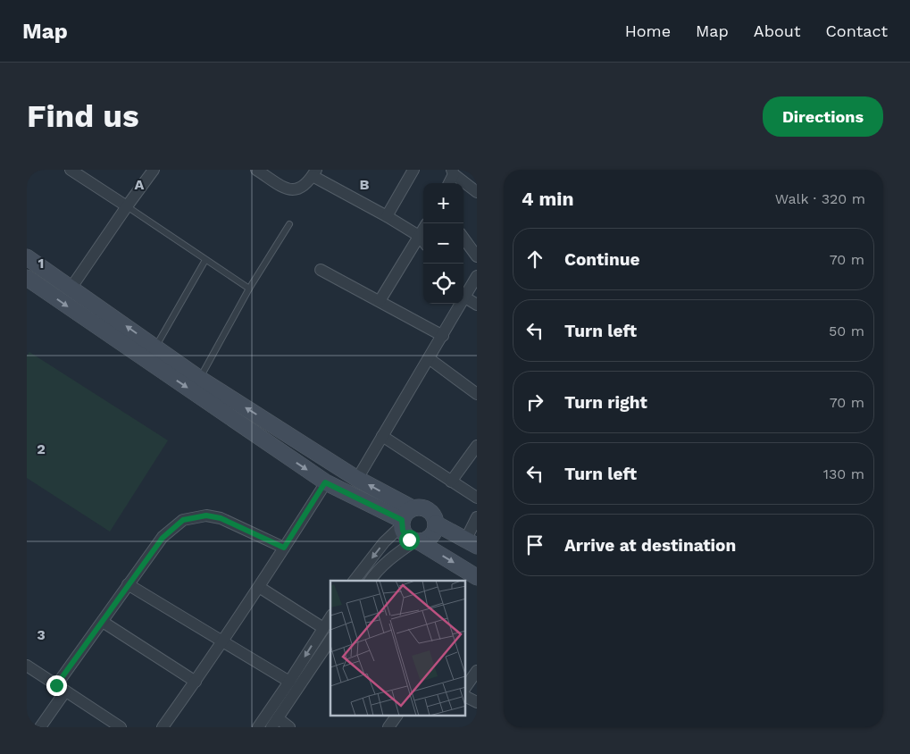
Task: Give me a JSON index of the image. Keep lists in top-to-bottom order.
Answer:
{
  "page": {
    "header": "Map",
    "nav": [
      "Home",
      "Map",
      "About",
      "Contact"
    ],
    "buttons": "Directions",
    "title": "Find us",
    "heading": ["4 min", "Walk · 320 m"],
    "map_buttons": ["+", "−"],
    "list": [
      ["Continue", "70 m"],
      ["Turn left", "50 m"],
      ["Turn right", "70 m"],
      ["Turn left", "130 m"],
      "Arrive at destination"
    ]
  },
  "grid": {
    "columns": ["A", "B"],
    "rows": ["1", "2", "3"]
  }
}
